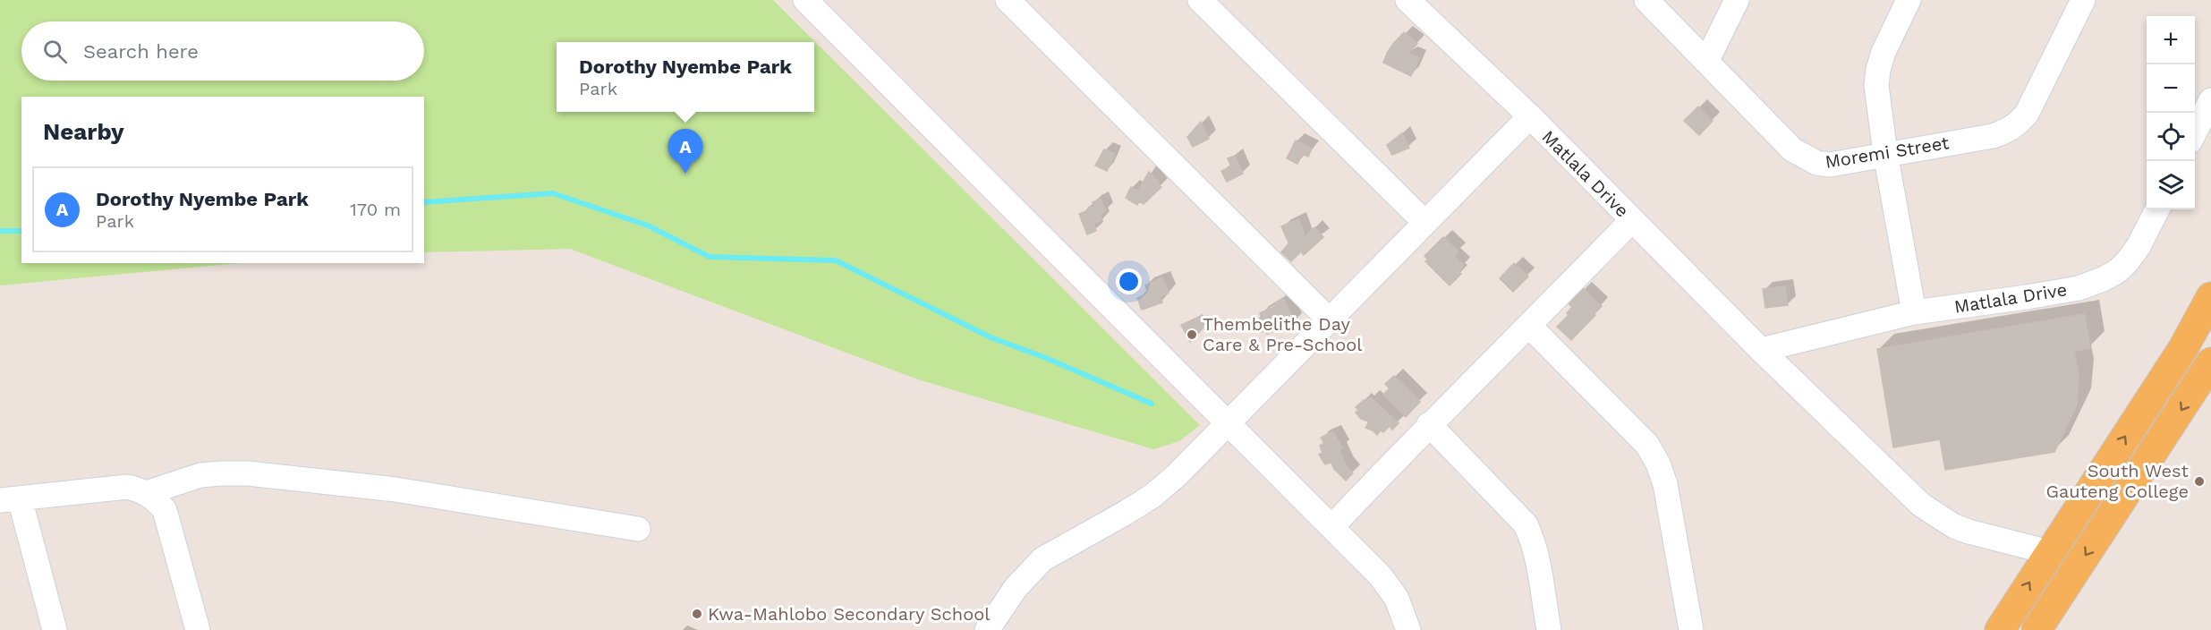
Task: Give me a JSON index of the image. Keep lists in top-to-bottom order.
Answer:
{
  "streets": {
    "street": ["Moremi Street", "Matlala Drive"]
  },
  "places": ["Thembelithe Day Care & Pre-School", "South West Gauteng College", "Kwa-Mahlobo Secondary School"],
  "page": {
    "map_buttons": ["+", "−"],
    "search": "Search here",
    "popup": ["Dorothy Nyembe Park", "Park"],
    "heading": "Nearby",
    "pins": "A",
    "list": [
      {
        "mark": "A",
        "name": "Dorothy Nyembe Park",
        "note": "Park",
        "value": "170 m"
      }
    ]
  }
}
